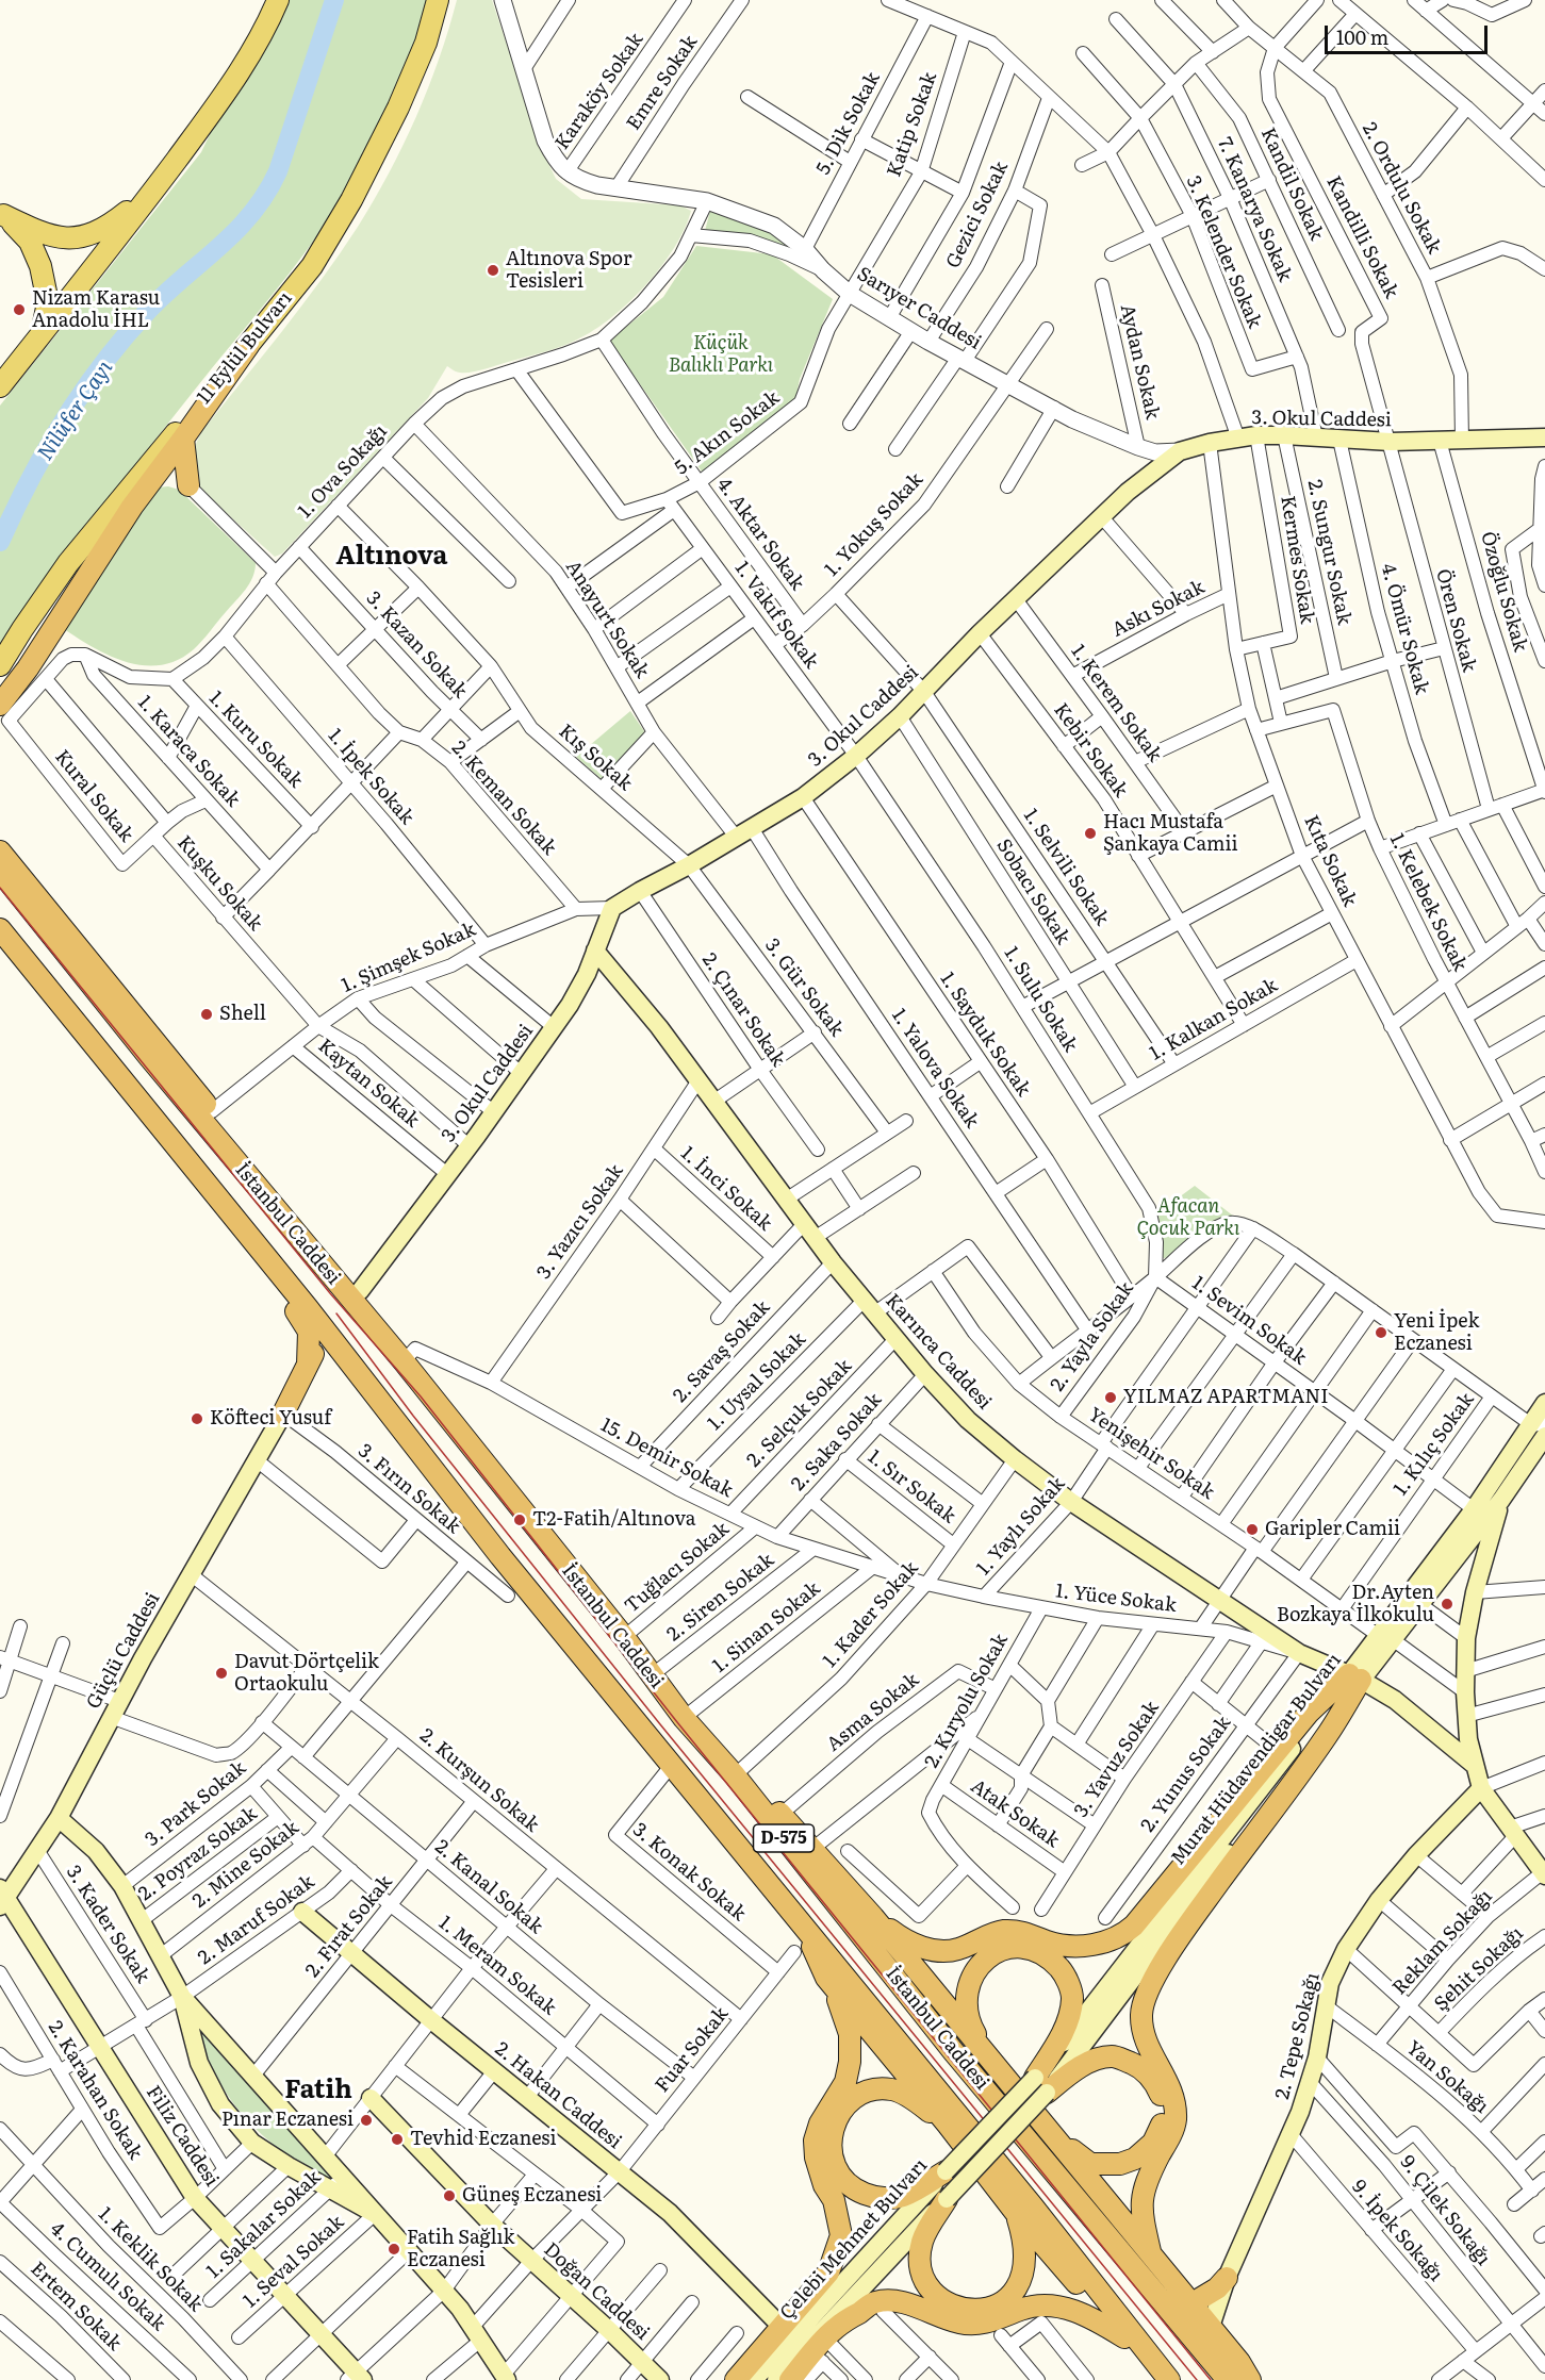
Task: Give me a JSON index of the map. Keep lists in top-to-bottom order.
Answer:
{
  "streets": {
    "highway": ["İstanbul Caddesi", "D-575"],
    "main road": [
      "11 Eylül Bulvarı",
      "3. Okul Caddesi",
      "Karınca Caddesi",
      "Güçlü Caddesi",
      "Murat Hüdavendigar Bulvarı",
      "2. Tepe Sokağı",
      "2. Hakan Caddesi",
      "Filiz Caddesi",
      "Çelebi Mehmet Bulvarı",
      "Doğan Caddesi"
    ],
    "street": [
      "Emre Sokak",
      "Karaköy Sokak",
      "5. Dik Sokak",
      "Katip Sokak",
      "Kandil Sokak",
      "2. Ordulu Sokak",
      "7. Kanarya Sokak",
      "Gezici Sokak",
      "Kandilli Sokak",
      "3. Kelender Sokak",
      "Sarıyer Caddesi",
      "Aydan Sokak",
      "5. Akın Sokak",
      "1. Ova Sokağı",
      "1. Yokuş Sokak",
      "4. Aktar Sokak",
      "2. Sungur Sokak",
      "Kermes Sokak",
      "Özoğlu Sokak",
      "Askı Sokak",
      "1. Vakıf Sokak",
      "Anayurt Sokak",
      "Ören Sokak",
      "4. Ömür Sokak",
      "3. Kazan Sokak",
      "1. Kerem Sokak",
      "1. Kuru Sokak",
      "Kebir Sokak",
      "1. Karaca Sokak",
      "Kış Sokak",
      "1. İpek Sokak",
      "Kural Sokak",
      "2. Keman Sokak",
      "Kıta Sokak",
      "1. Selvili Sokak",
      "Kuşku Sokak",
      "Sobacı Sokak",
      "1. Kelebek Sokak",
      "1. Şimşek Sokak",
      "3. Gür Sokak",
      "1. Sulu Sokak",
      "2. Çınar Sokak",
      "1. Kalkan Sokak",
      "1. Sayduk Sokak",
      "1. Yalova Sokak",
      "Kaytan Sokak",
      "1. İnci Sokak",
      "3. Yazıcı Sokak",
      "1. Sevim Sokak",
      "2. Yayla Sokak",
      "2. Savaş Sokak",
      "1. Uysal Sokak",
      "2. Selçuk Sokak",
      "2. Saka Sokak",
      "1. Kılıç Sokak",
      "Yenişehir Sokak",
      "15. Demir Sokak",
      "1. Sır Sokak",
      "3. Fırın Sokak",
      "1. Yaylı Sokak",
      "Tuğlacı Sokak",
      "2. Siren Sokak",
      "1. Yüce Sokak",
      "1. Kader Sokak",
      "1. Sinan Sokak",
      "2. Kıryolu Sokak",
      "Asma Sokak",
      "3. Yavuz Sokak",
      "2. Yunus Sokak",
      "2. Kurşun Sokak",
      "3. Park Sokak",
      "Atak Sokak",
      "2. Poyraz Sokak",
      "2. Mine Sokak",
      "3. Konak Sokak",
      "2. Kanal Sokak",
      "2. Maruf Sokak",
      "3. Kader Sokak",
      "2. Fırat Sokak",
      "Reklam Sokağı",
      "1. Meram Sokak",
      "Şehit Sokağı",
      "Fuar Sokak",
      "Yan Sokağı",
      "2. Karahan Sokak",
      "9. Çilek Sokağı",
      "1. Sakalar Sokak",
      "9. İpek Sokağı",
      "1. Keklik Sokak",
      "1. Seval Sokak",
      "4. Cumulı Sokak",
      "Ertem Sokak"
    ]
  },
  "crossings": [
    ["Emre Sokak", "Sarıyer Caddesi"],
    ["Karaköy Sokak", "Sarıyer Caddesi"],
    ["5. Dik Sokak", "Sarıyer Caddesi"],
    ["Katip Sokak", "Sarıyer Caddesi"],
    ["Katip Sokak", "5. Akın Sokak"],
    ["2. Ordulu Sokak", "Kandilli Sokak"],
    ["2. Ordulu Sokak", "3. Okul Caddesi"],
    ["7. Kanarya Sokak", "3. Kelender Sokak"],
    ["7. Kanarya Sokak", "3. Okul Caddesi"],
    ["Gezici Sokak", "Sarıyer Caddesi"],
    ["Kandilli Sokak", "3. Okul Caddesi"],
    ["Kandilli Sokak", "Ören Sokak"],
    ["Sarıyer Caddesi", "Aydan Sokak"],
    ["Sarıyer Caddesi", "3. Okul Caddesi"],
    ["Sarıyer Caddesi", "5. Akın Sokak"],
    ["Sarıyer Caddesi", "1. Ova Sokağı"],
    ["Sarıyer Caddesi", "1. Yokuş Sokak"],
    ["3. Okul Caddesi", "2. Sungur Sokak"],
    ["3. Okul Caddesi", "Kermes Sokak"],
    ["3. Okul Caddesi", "Özoğlu Sokak"],
    ["3. Okul Caddesi", "1. Vakıf Sokak"],
    ["3. Okul Caddesi", "Anayurt Sokak"],
    ["3. Okul Caddesi", "Ören Sokak"],
    ["3. Okul Caddesi", "4. Ömür Sokak"],
    ["3. Okul Caddesi", "1. Kerem Sokak"],
    ["3. Okul Caddesi", "Kebir Sokak"],
    ["3. Okul Caddesi", "Kış Sokak"],
    ["3. Okul Caddesi", "Kıta Sokak"],
    ["3. Okul Caddesi", "1. Selvili Sokak"],
    ["3. Okul Caddesi", "Kuşku Sokak"],
    ["3. Okul Caddesi", "Sobacı Sokak"],
    ["3. Okul Caddesi", "1. Şimşek Sokak"],
    ["3. Okul Caddesi", "3. Gür Sokak"],
    ["3. Okul Caddesi", "1. Sulu Sokak"],
    ["3. Okul Caddesi", "2. Çınar Sokak"],
    ["3. Okul Caddesi", "1. Sayduk Sokak"],
    ["3. Okul Caddesi", "1. Yalova Sokak"],
    ["3. Okul Caddesi", "Kaytan Sokak"],
    ["3. Okul Caddesi", "İstanbul Caddesi"],
    ["3. Okul Caddesi", "Karınca Caddesi"],
    ["5. Akın Sokak", "1. Ova Sokağı"],
    ["5. Akın Sokak", "4. Aktar Sokak"],
    ["5. Akın Sokak", "1. Vakıf Sokak"],
    ["1. Ova Sokağı", "4. Aktar Sokak"],
    ["1. Ova Sokağı", "Anayurt Sokak"],
    ["1. Ova Sokağı", "3. Kazan Sokak"],
    ["1. Ova Sokağı", "1. Kuru Sokak"],
    ["1. Ova Sokağı", "Kış Sokak"],
    ["1. Ova Sokağı", "1. İpek Sokak"],
    ["1. Ova Sokağı", "2. Keman Sokak"],
    ["1. Yokuş Sokak", "4. Aktar Sokak"],
    ["1. Yokuş Sokak", "1. Vakıf Sokak"],
    ["1. Yokuş Sokak", "1. Selvili Sokak"],
    ["Kermes Sokak", "Kıta Sokak"],
    ["Askı Sokak", "1. Kerem Sokak"],
    ["Askı Sokak", "Kıta Sokak"],
    ["1. Vakıf Sokak", "1. Sulu Sokak"],
    ["Anayurt Sokak", "1. Yalova Sokak"],
    ["Kebir Sokak", "1. Kalkan Sokak"],
    ["Kış Sokak", "3. Gür Sokak"],
    ["1. İpek Sokak", "1. Şimşek Sokak"],
    ["Kural Sokak", "Kuşku Sokak"],
    ["2. Keman Sokak", "1. Şimşek Sokak"],
    ["Kıta Sokak", "1. Kelebek Sokak"],
    ["Kıta Sokak", "1. Kalkan Sokak"],
    ["1. Selvili Sokak", "1. Kalkan Sokak"],
    ["Kuşku Sokak", "1. Şimşek Sokak"],
    ["Sobacı Sokak", "1. Kalkan Sokak"],
    ["1. Şimşek Sokak", "Kaytan Sokak"],
    ["1. Sulu Sokak", "1. Kalkan Sokak"],
    ["1. Sulu Sokak", "1. Sevim Sokak"],
    ["1. Sulu Sokak", "2. Yayla Sokak"],
    ["1. İnci Sokak", "3. Yazıcı Sokak"],
    ["3. Yazıcı Sokak", "Karınca Caddesi"],
    ["3. Yazıcı Sokak", "15. Demir Sokak"],
    ["İstanbul Caddesi", "15. Demir Sokak"],
    ["İstanbul Caddesi", "Tuğlacı Sokak"],
    ["İstanbul Caddesi", "2. Siren Sokak"],
    ["İstanbul Caddesi", "1. Kader Sokak"],
    ["İstanbul Caddesi", "1. Sinan Sokak"],
    ["İstanbul Caddesi", "3. Konak Sokak"],
    ["1. Sevim Sokak", "2. Yayla Sokak"],
    ["1. Sevim Sokak", "1. Kılıç Sokak"],
    ["1. Sevim Sokak", "1. Yaylı Sokak"],
    ["1. Sevim Sokak", "Murat Hüdavendigar Bulvarı"],
    ["2. Yayla Sokak", "Yenişehir Sokak"],
    ["2. Savaş Sokak", "Karınca Caddesi"],
    ["2. Savaş Sokak", "15. Demir Sokak"],
    ["Karınca Caddesi", "1. Uysal Sokak"],
    ["Karınca Caddesi", "2. Selçuk Sokak"],
    ["Karınca Caddesi", "2. Saka Sokak"],
    ["Karınca Caddesi", "1. Yaylı Sokak"],
    ["Karınca Caddesi", "1. Yüce Sokak"],
    ["Karınca Caddesi", "1. Kader Sokak"],
    ["Karınca Caddesi", "Murat Hüdavendigar Bulvarı"],
    ["Karınca Caddesi", "2. Yunus Sokak"],
    ["1. Uysal Sokak", "Yenişehir Sokak"],
    ["1. Uysal Sokak", "15. Demir Sokak"],
    ["2. Selçuk Sokak", "15. Demir Sokak"],
    ["2. Saka Sokak", "15. Demir Sokak"],
    ["2. Saka Sokak", "1. Sır Sokak"],
    ["1. Kılıç Sokak", "Yenişehir Sokak"],
    ["Yenişehir Sokak", "1. Yaylı Sokak"],
    ["Yenişehir Sokak", "Murat Hüdavendigar Bulvarı"],
    ["15. Demir Sokak", "Tuğlacı Sokak"],
    ["15. Demir Sokak", "2. Siren Sokak"],
    ["15. Demir Sokak", "1. Yüce Sokak"],
    ["15. Demir Sokak", "1. Kader Sokak"],
    ["15. Demir Sokak", "1. Sinan Sokak"],
    ["1. Sır Sokak", "1. Kader Sokak"],
    ["3. Fırın Sokak", "Güçlü Caddesi"],
    ["1. Yaylı Sokak", "1. Yüce Sokak"],
    ["1. Yüce Sokak", "1. Kader Sokak"],
    ["1. Yüce Sokak", "2. Kıryolu Sokak"],
    ["1. Yüce Sokak", "3. Yavuz Sokak"],
    ["1. Yüce Sokak", "2. Yunus Sokak"],
    ["Güçlü Caddesi", "2. Kurşun Sokak"],
    ["Güçlü Caddesi", "3. Kader Sokak"],
    ["Güçlü Caddesi", "Filiz Caddesi"],
    ["2. Kıryolu Sokak", "Asma Sokak"],
    ["2. Kıryolu Sokak", "Atak Sokak"],
    ["3. Yavuz Sokak", "Atak Sokak"],
    ["Murat Hüdavendigar Bulvarı", "Çelebi Mehmet Bulvarı"],
    ["2. Kurşun Sokak", "2. Mine Sokak"],
    ["2. Kurşun Sokak", "2. Fırat Sokak"],
    ["2. Kurşun Sokak", "Fuar Sokak"],
    ["3. Park Sokak", "2. Kanal Sokak"],
    ["3. Park Sokak", "1. Meram Sokak"],
    ["2. Poyraz Sokak", "1. Meram Sokak"],
    ["2. Mine Sokak", "2. Kanal Sokak"],
    ["2. Mine Sokak", "1. Meram Sokak"],
    ["3. Konak Sokak", "Fuar Sokak"],
    ["2. Kanal Sokak", "2. Fırat Sokak"],
    ["2. Kanal Sokak", "Fuar Sokak"],
    ["2. Maruf Sokak", "3. Kader Sokak"],
    ["2. Maruf Sokak", "1. Meram Sokak"],
    ["2. Maruf Sokak", "2. Karahan Sokak"],
    ["2. Maruf Sokak", "2. Hakan Caddesi"],
    ["2. Maruf Sokak", "Filiz Caddesi"],
    ["2. Fırat Sokak", "1. Meram Sokak"],
    ["2. Fırat Sokak", "2. Hakan Caddesi"],
    ["Reklam Sokağı", "Yan Sokağı"],
    ["1. Meram Sokak", "Fuar Sokak"],
    ["2. Tepe Sokağı", "Yan Sokağı"],
    ["2. Tepe Sokağı", "9. Çilek Sokağı"],
    ["2. Tepe Sokağı", "9. İpek Sokağı"],
    ["Fuar Sokak", "2. Hakan Caddesi"],
    ["Fuar Sokak", "Doğan Caddesi"],
    ["2. Karahan Sokak", "Filiz Caddesi"],
    ["Filiz Caddesi", "1. Sakalar Sokak"],
    ["Filiz Caddesi", "1. Seval Sokak"]
  ],
  "districts": ["Altınova", "Fatih"],
  "water": ["Nilüfer Çayı"],
  "parks": ["Küçük Balıklı Parkı", "Afacan Çocuk Parkı"],
  "places": [
    "Altınova Spor Tesisleri",
    "Nizam Karasu Anadolu İHL",
    "Hacı Mustafa Şankaya Camii",
    "Shell",
    "Yeni İpek Eczanesi",
    "YILMAZ APARTMANI",
    "Köfteci Yusuf",
    "T2-Fatih/Altınova",
    "Garipler Camii",
    "Dr.Ayten Bozkaya İlkokulu",
    "Davut Dörtçelik Ortaokulu",
    "Pınar Eczanesi",
    "Tevhid Eczanesi",
    "Güneş Eczanesi",
    "Fatih Sağlık Eczanesi"
  ],
  "scale_bar": "100 m"
}
